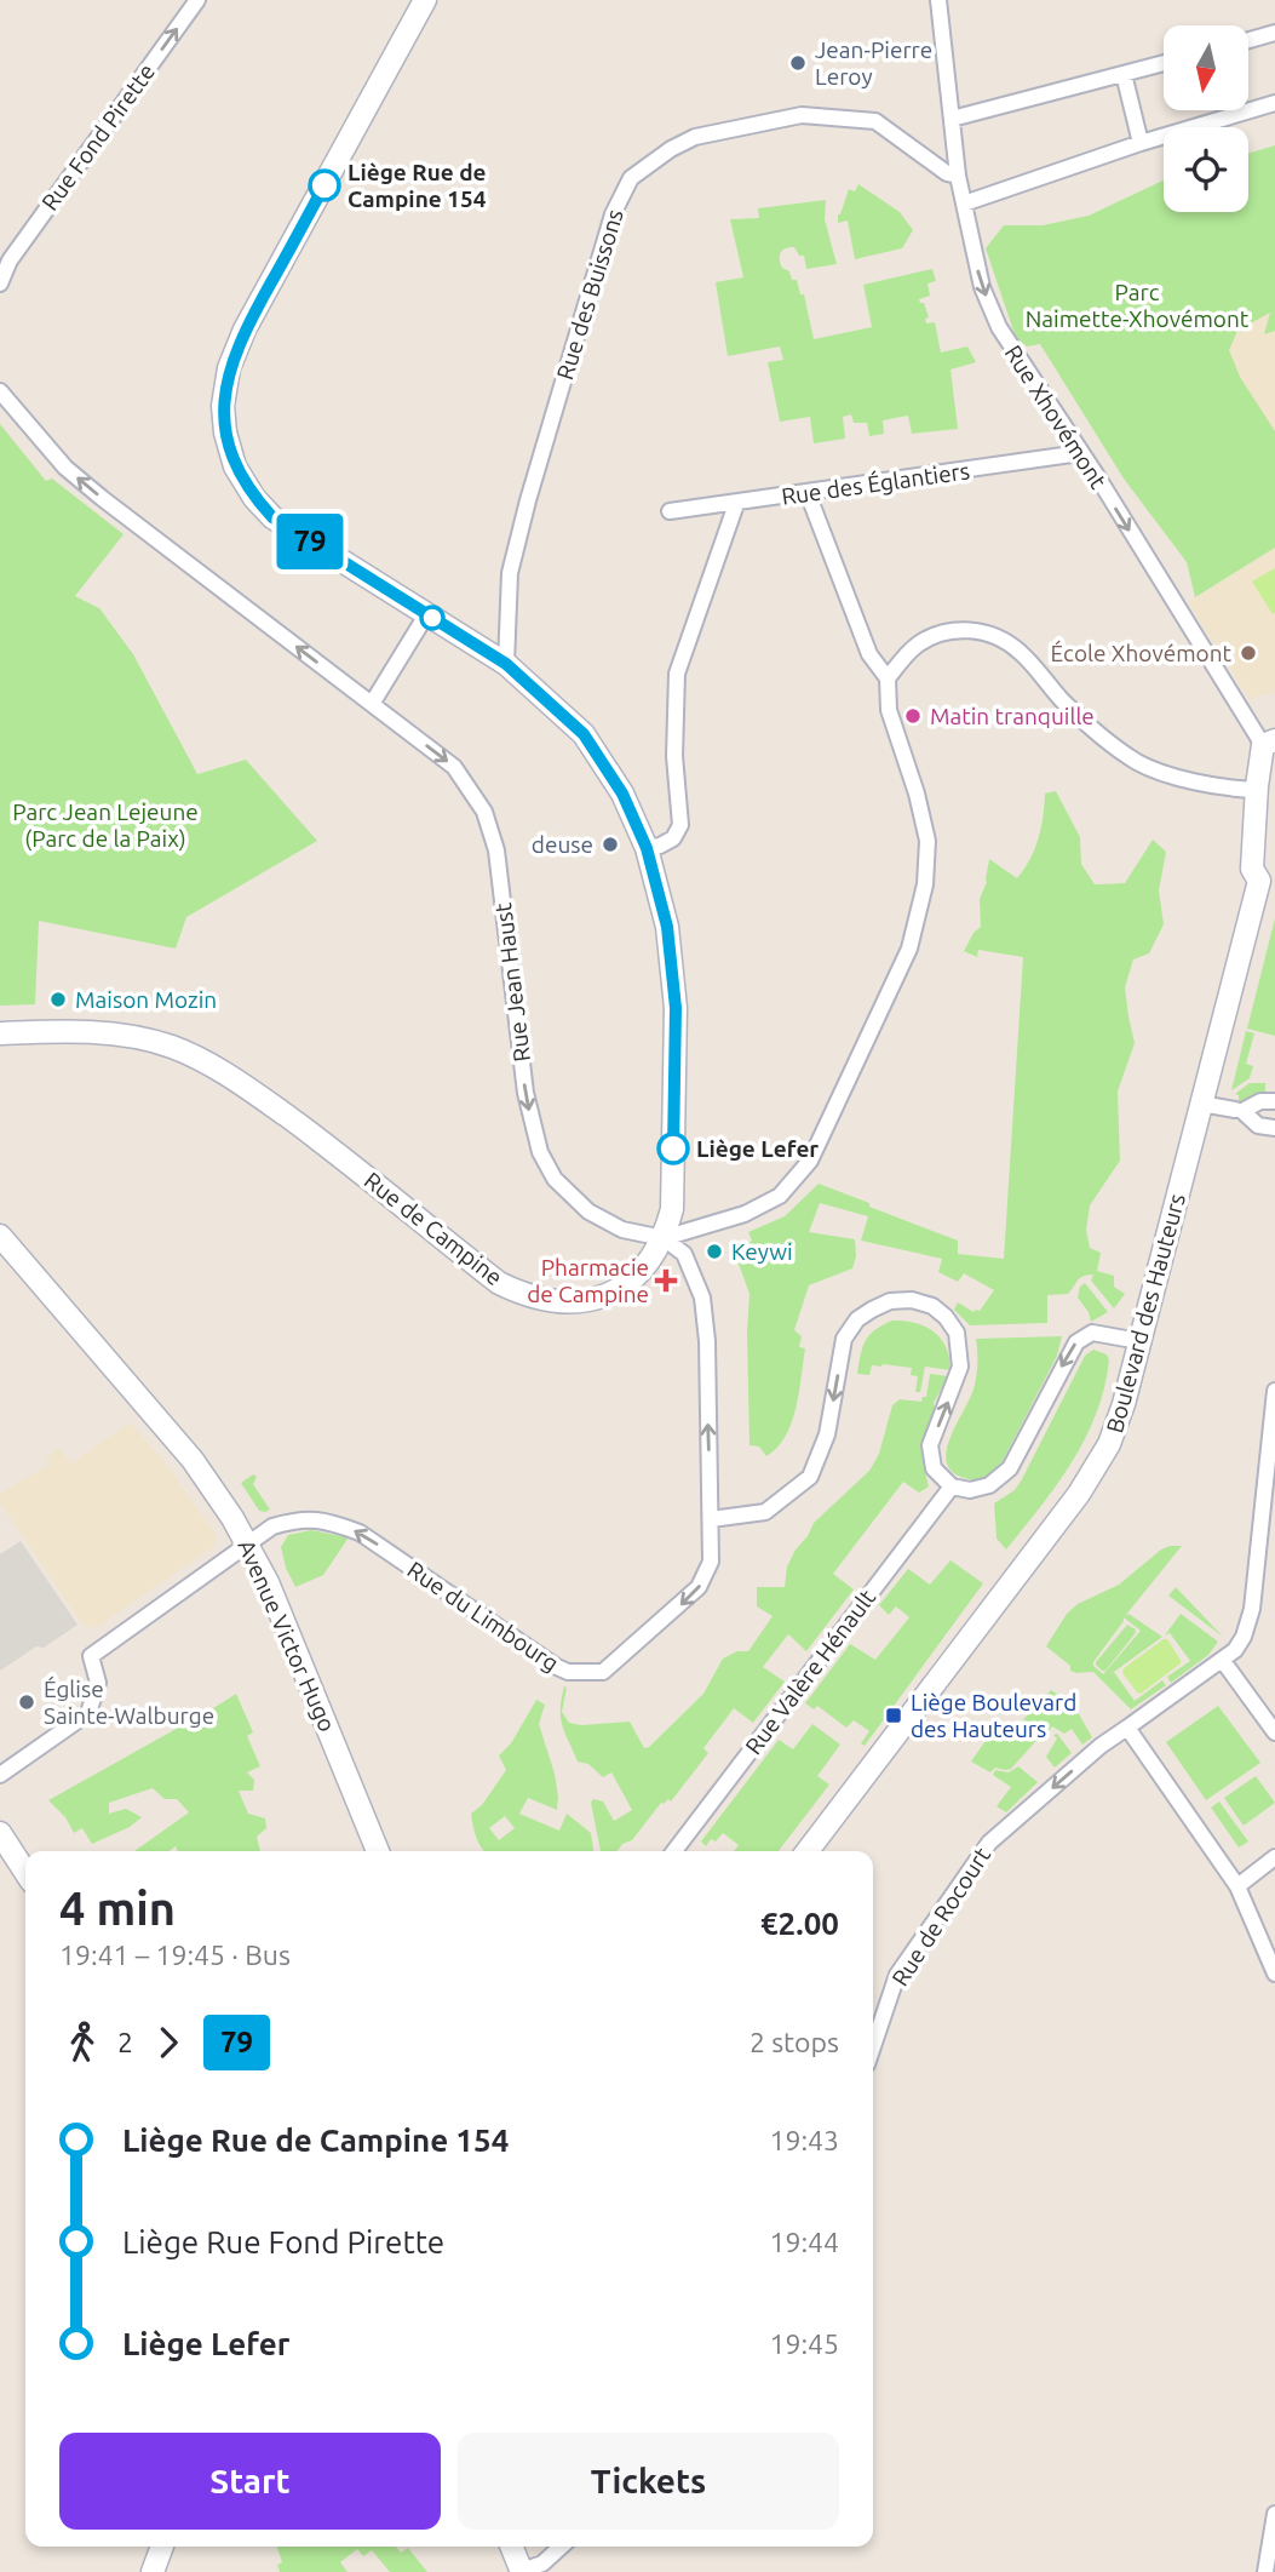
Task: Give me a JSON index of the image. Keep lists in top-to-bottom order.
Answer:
{
  "streets": {
    "street": [
      "Rue Fond Pirette",
      "Rue des Buissons",
      "Rue Xhovémont",
      "Rue des Églantiers",
      "Rue Jean Haust",
      "Rue de Campine",
      "Boulevard des Hauteurs",
      "Rue du Limbourg",
      "Avenue Victor Hugo",
      "Rue Valère Hénault",
      "Rue de Rocourt"
    ]
  },
  "crossings": [
    ["Rue des Buissons", "Rue Xhovémont"],
    ["Rue des Buissons", "Rue de Campine"],
    ["Rue Xhovémont", "Rue des Églantiers"],
    ["Rue Jean Haust", "Rue de Campine"],
    ["Rue Jean Haust", "Rue du Limbourg"],
    ["Rue de Campine", "Rue du Limbourg"],
    ["Rue du Limbourg", "Avenue Victor Hugo"]
  ],
  "one_way": ["Rue Fond Pirette", "Rue Xhovémont", "Rue de Rocourt"],
  "parks": ["Parc Naimette-Xhovémont", "Parc Jean Lejeune (Parc de la Paix)"],
  "places": {
    "other": [
      "Jean-Pierre Leroy",
      "Liège Rue de Campine 154",
      "École Xhovémont",
      "Matin tranquille",
      "deuse",
      "Maison Mozin",
      "Liège Lefer",
      "Keywi",
      "Église Sainte-Walburge"
    ],
    "health": ["Pharmacie de Campine"],
    "transit": ["Liège Boulevard des Hauteurs"]
  },
  "lines": ["bus line 79"],
  "north": "bottom",
  "page": {
    "on_map": "79",
    "heading": ["4 min", "19:41 – 19:45 · Bus", "€2.00"],
    "legs": ["2", "79", "2 stops"],
    "list": [
      {
        "name": "Liège Rue de Campine 154",
        "value": "19:43"
      },
      {
        "name": "Liège Rue Fond Pirette",
        "value": "19:44"
      },
      {
        "name": "Liège Lefer",
        "value": "19:45"
      }
    ],
    "buttons": ["Start", "Tickets"]
  }
}
